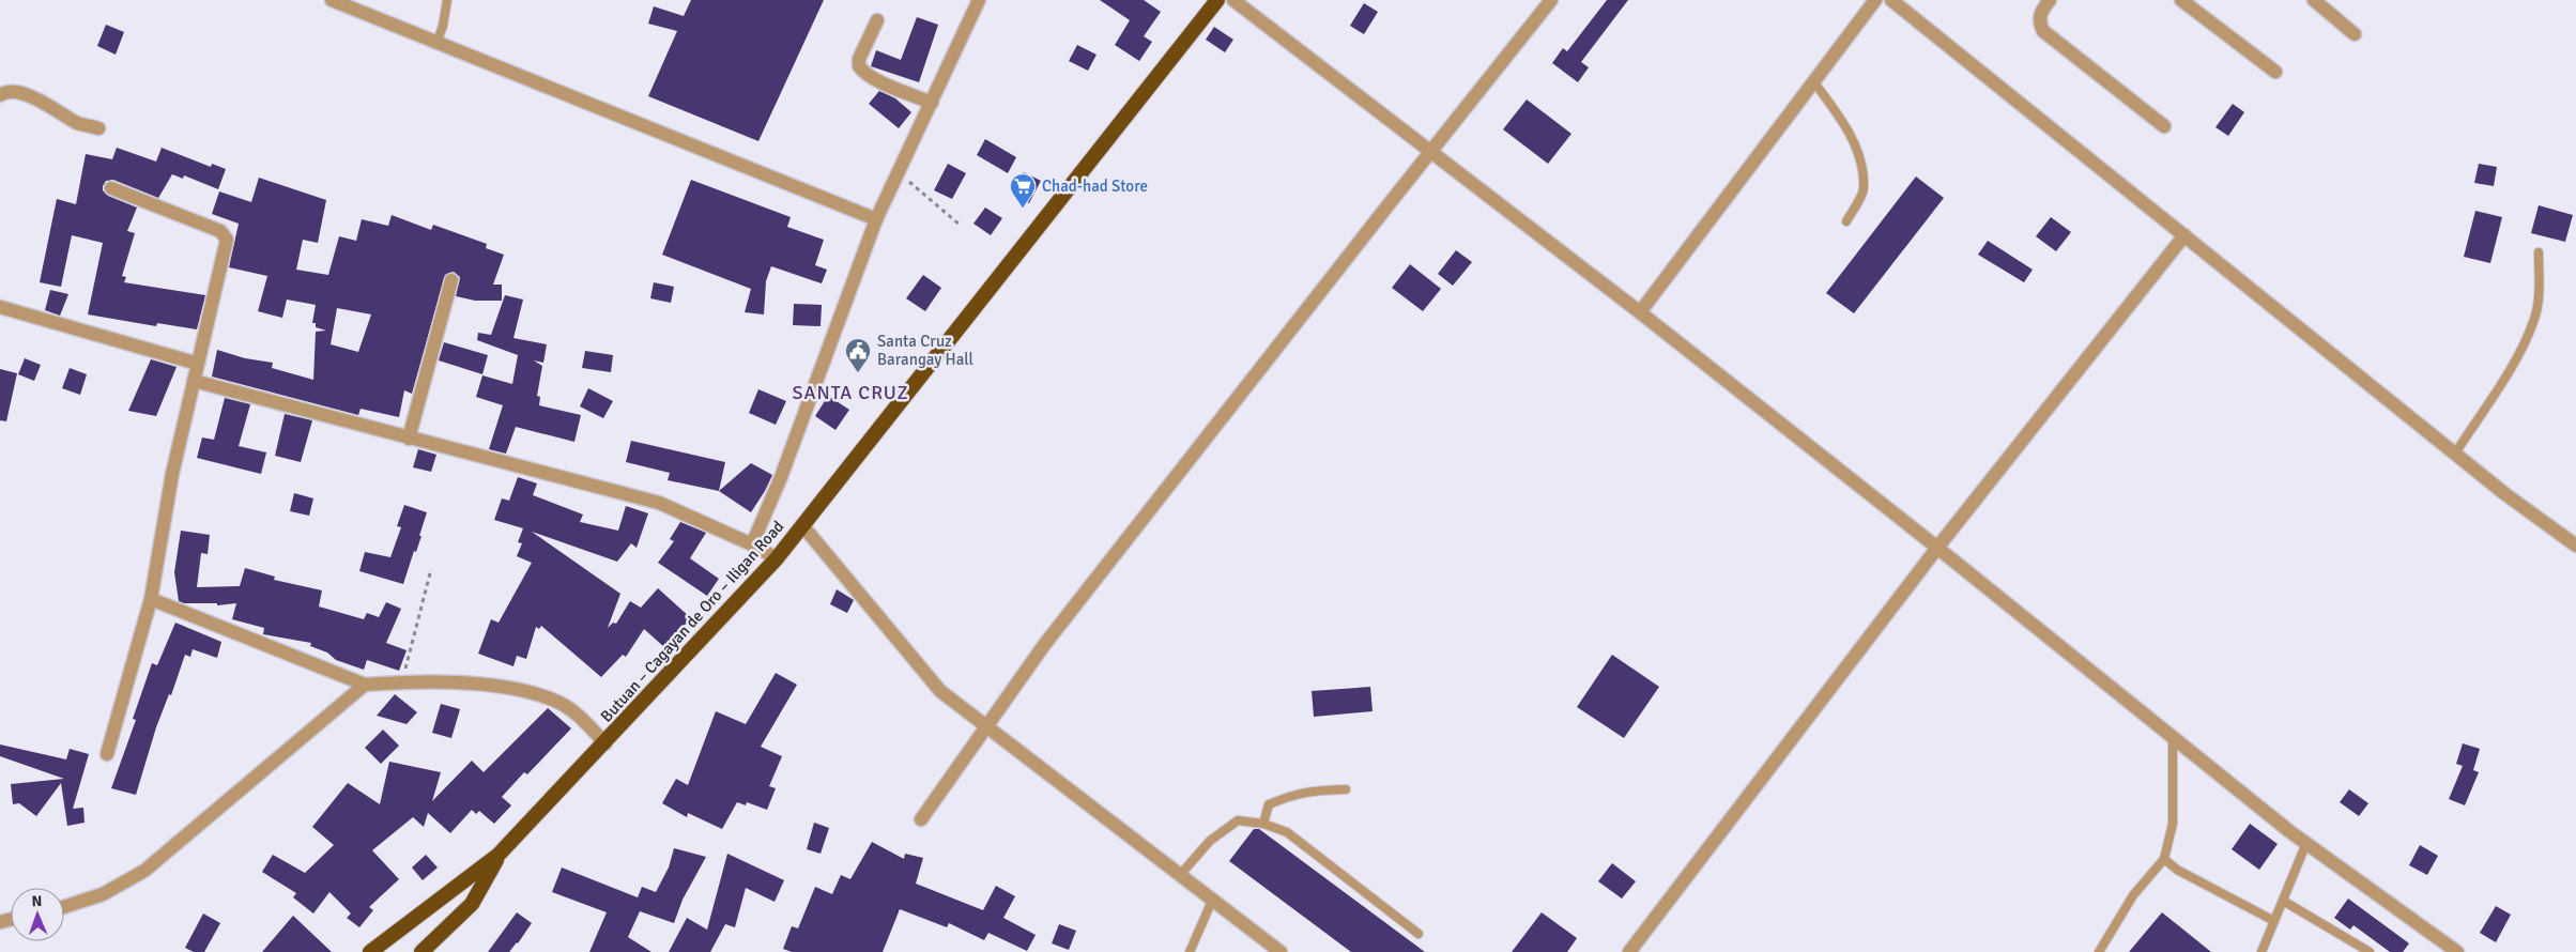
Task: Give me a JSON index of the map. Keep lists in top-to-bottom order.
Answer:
{
  "streets": {
    "highway": ["Butuan – Cagayan de Oro – Iligan Road"]
  },
  "districts": ["SANTA CRUZ"],
  "places": {
    "supermarket": ["Chad-had Store"],
    "public building": ["Santa Cruz Barangay Hall"]
  },
  "north": "top"
}
